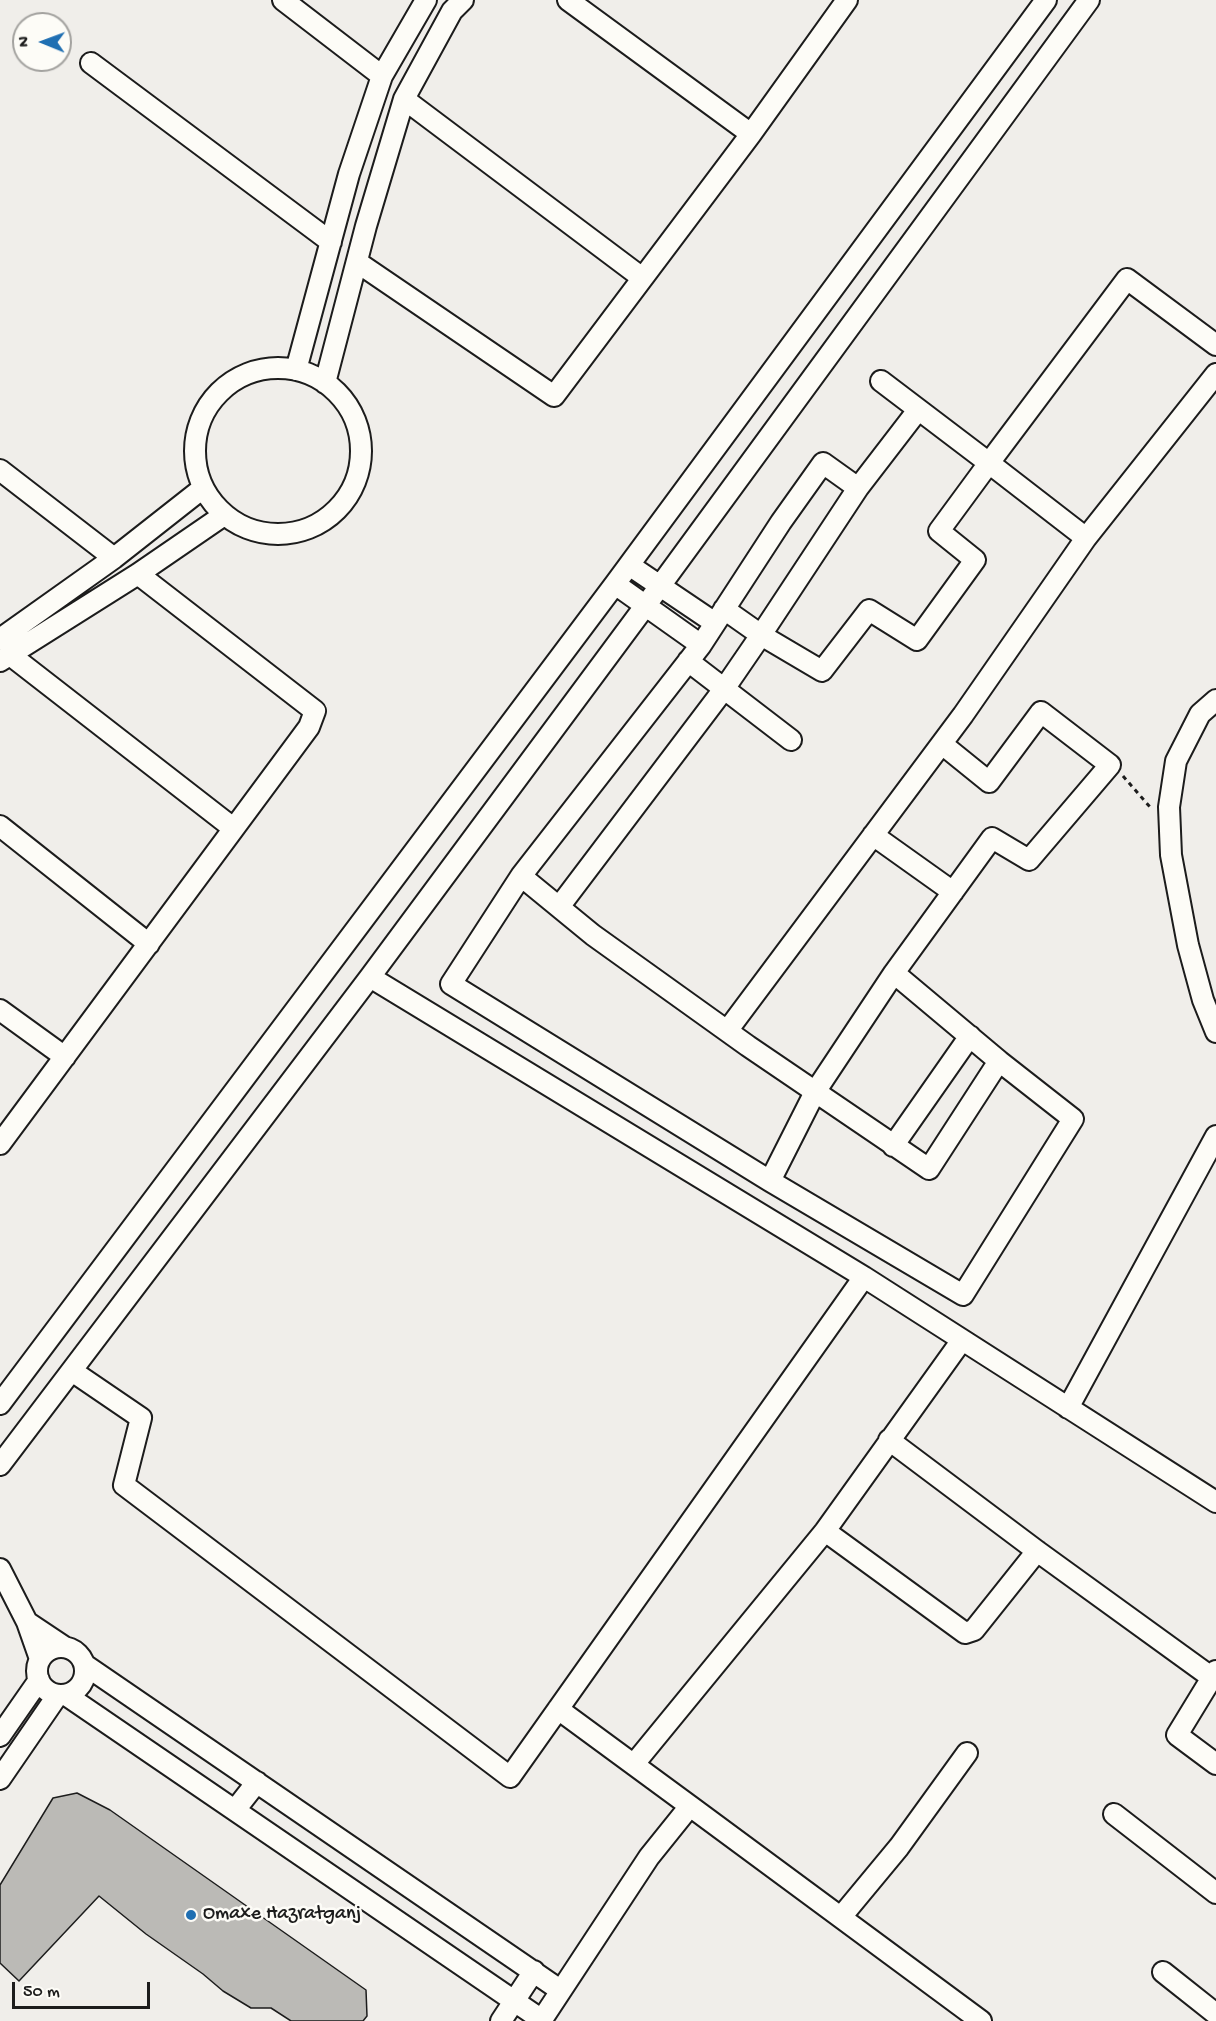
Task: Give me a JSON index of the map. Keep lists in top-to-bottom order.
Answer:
{
  "places": ["Omaxe Hazratganj"],
  "scale_bar": "50 m",
  "north": "left"
}
